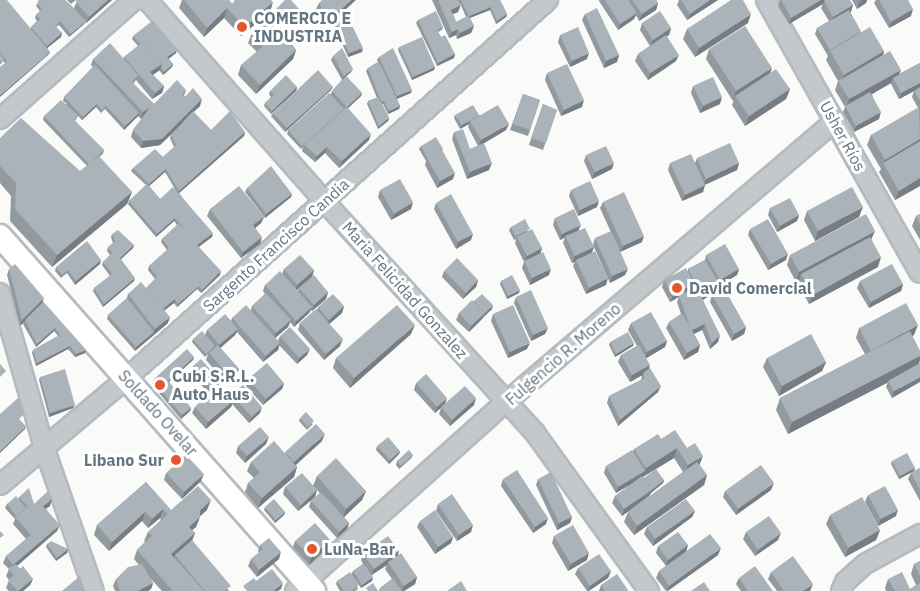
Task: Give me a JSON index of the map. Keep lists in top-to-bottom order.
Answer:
{
  "streets": {
    "main road": ["Soldado Ovelar"],
    "street": [
      "Usher Ríos",
      "Sargento Francisco Candia",
      "Maria Felicidad Gonzalez",
      "Fulgencio R. Moreno"
    ]
  },
  "crossings": [
    ["Usher Ríos", "Fulgencio R. Moreno"],
    ["Sargento Francisco Candia", "Maria Felicidad Gonzalez"],
    ["Sargento Francisco Candia", "Soldado Ovelar"],
    ["Maria Felicidad Gonzalez", "Fulgencio R. Moreno"],
    ["Fulgencio R. Moreno", "Soldado Ovelar"]
  ],
  "places": [
    "COMERCIO E INDUSTRIA",
    "David Comercial",
    "Cubi S.R.L. Auto Haus",
    "Libano Sur",
    "LuNa-Bar"
  ]
}
